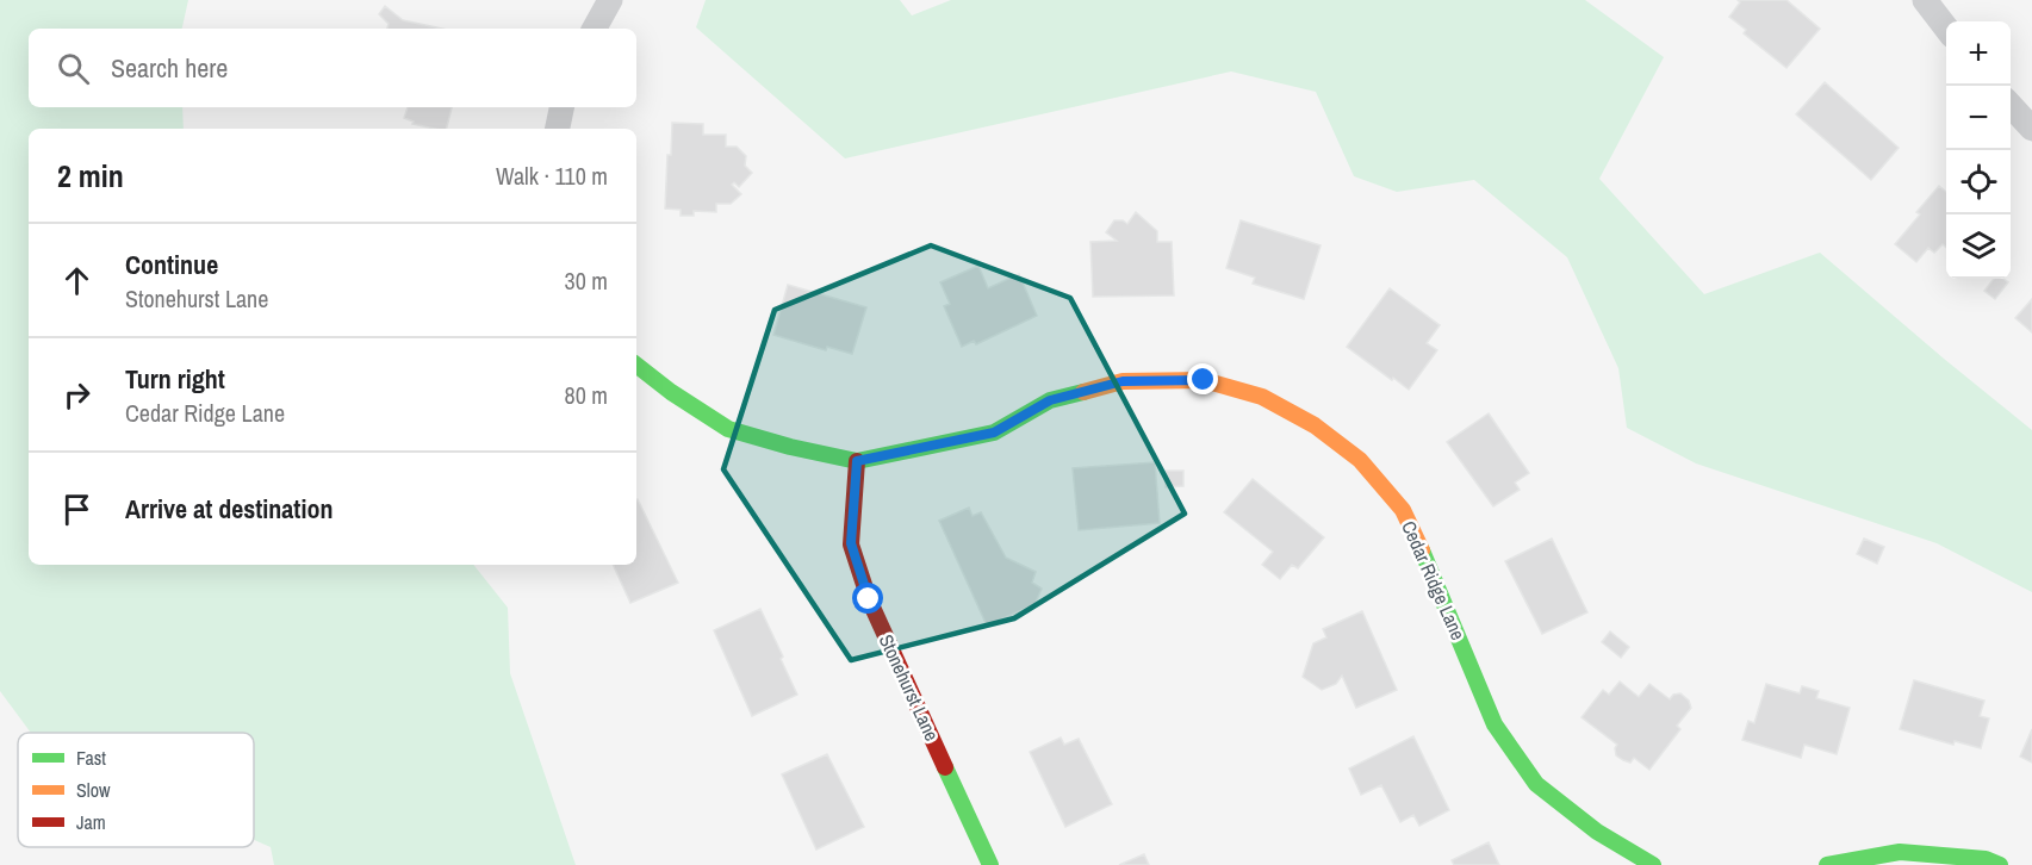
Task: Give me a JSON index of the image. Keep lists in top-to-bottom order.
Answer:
{
  "streets": {
    "street": ["Cedar Ridge Lane", "Stonehurst Lane"]
  },
  "crossings": [
    ["Cedar Ridge Lane", "Stonehurst Lane"]
  ],
  "legend": ["Fast", "Slow", "Jam"],
  "page": {
    "map_buttons": ["+", "−"],
    "search": "Search here",
    "heading": ["2 min", "Walk · 110 m"],
    "list": [
      ["Continue", "Stonehurst Lane", "30 m"],
      ["Turn right", "Cedar Ridge Lane", "80 m"],
      "Arrive at destination"
    ]
  }
}
